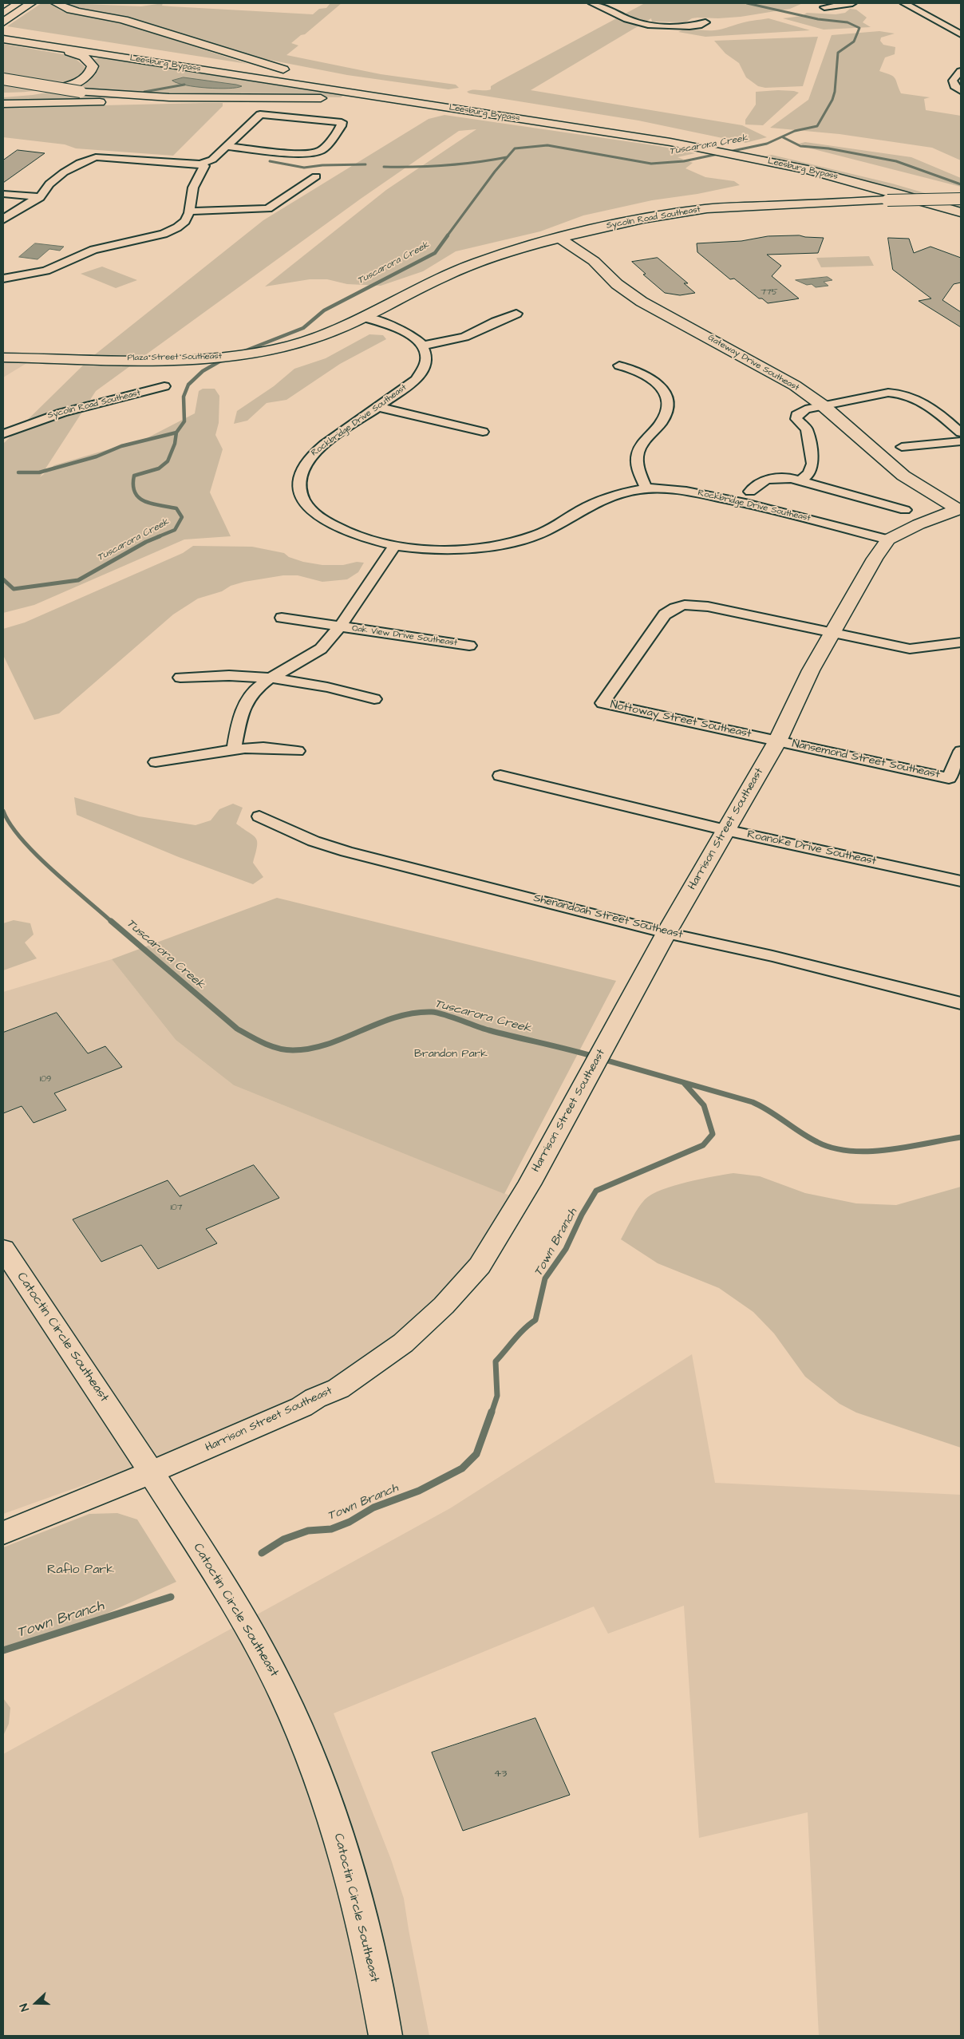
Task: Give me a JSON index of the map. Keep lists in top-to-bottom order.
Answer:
{
  "streets": {
    "main road": [
      "Leesburg Bypass",
      "Sycolin Road Southeast",
      "Plaza Street Southeast",
      "Gateway Drive Southeast",
      "Harrison Street Southeast",
      "Catoctin Circle Southeast"
    ],
    "street": [
      "Rockbridge Drive Southeast",
      "Oak View Drive Southeast",
      "Nottoway Street Southeast",
      "Nansemond Street Southeast",
      "Roanoke Drive Southeast",
      "Shenandoah Street Southeast"
    ]
  },
  "crossings": [
    ["Leesburg Bypass", "Sycolin Road Southeast"],
    ["Sycolin Road Southeast", "Plaza Street Southeast"],
    ["Sycolin Road Southeast", "Gateway Drive Southeast"],
    ["Gateway Drive Southeast", "Harrison Street Southeast"],
    ["Rockbridge Drive Southeast", "Oak View Drive Southeast"],
    ["Rockbridge Drive Southeast", "Harrison Street Southeast"],
    ["Nottoway Street Southeast", "Nansemond Street Southeast"],
    ["Nottoway Street Southeast", "Harrison Street Southeast"],
    ["Nansemond Street Southeast", "Harrison Street Southeast"],
    ["Harrison Street Southeast", "Roanoke Drive Southeast"],
    ["Harrison Street Southeast", "Shenandoah Street Southeast"],
    ["Harrison Street Southeast", "Catoctin Circle Southeast"]
  ],
  "water": ["Tuscarora Creek", "Town Branch"],
  "parks": ["Brandon Park", "Raflo Park"],
  "house_numbers": [
    "775",
    "109",
    "107",
    "43"
  ],
  "north": "left"
}
